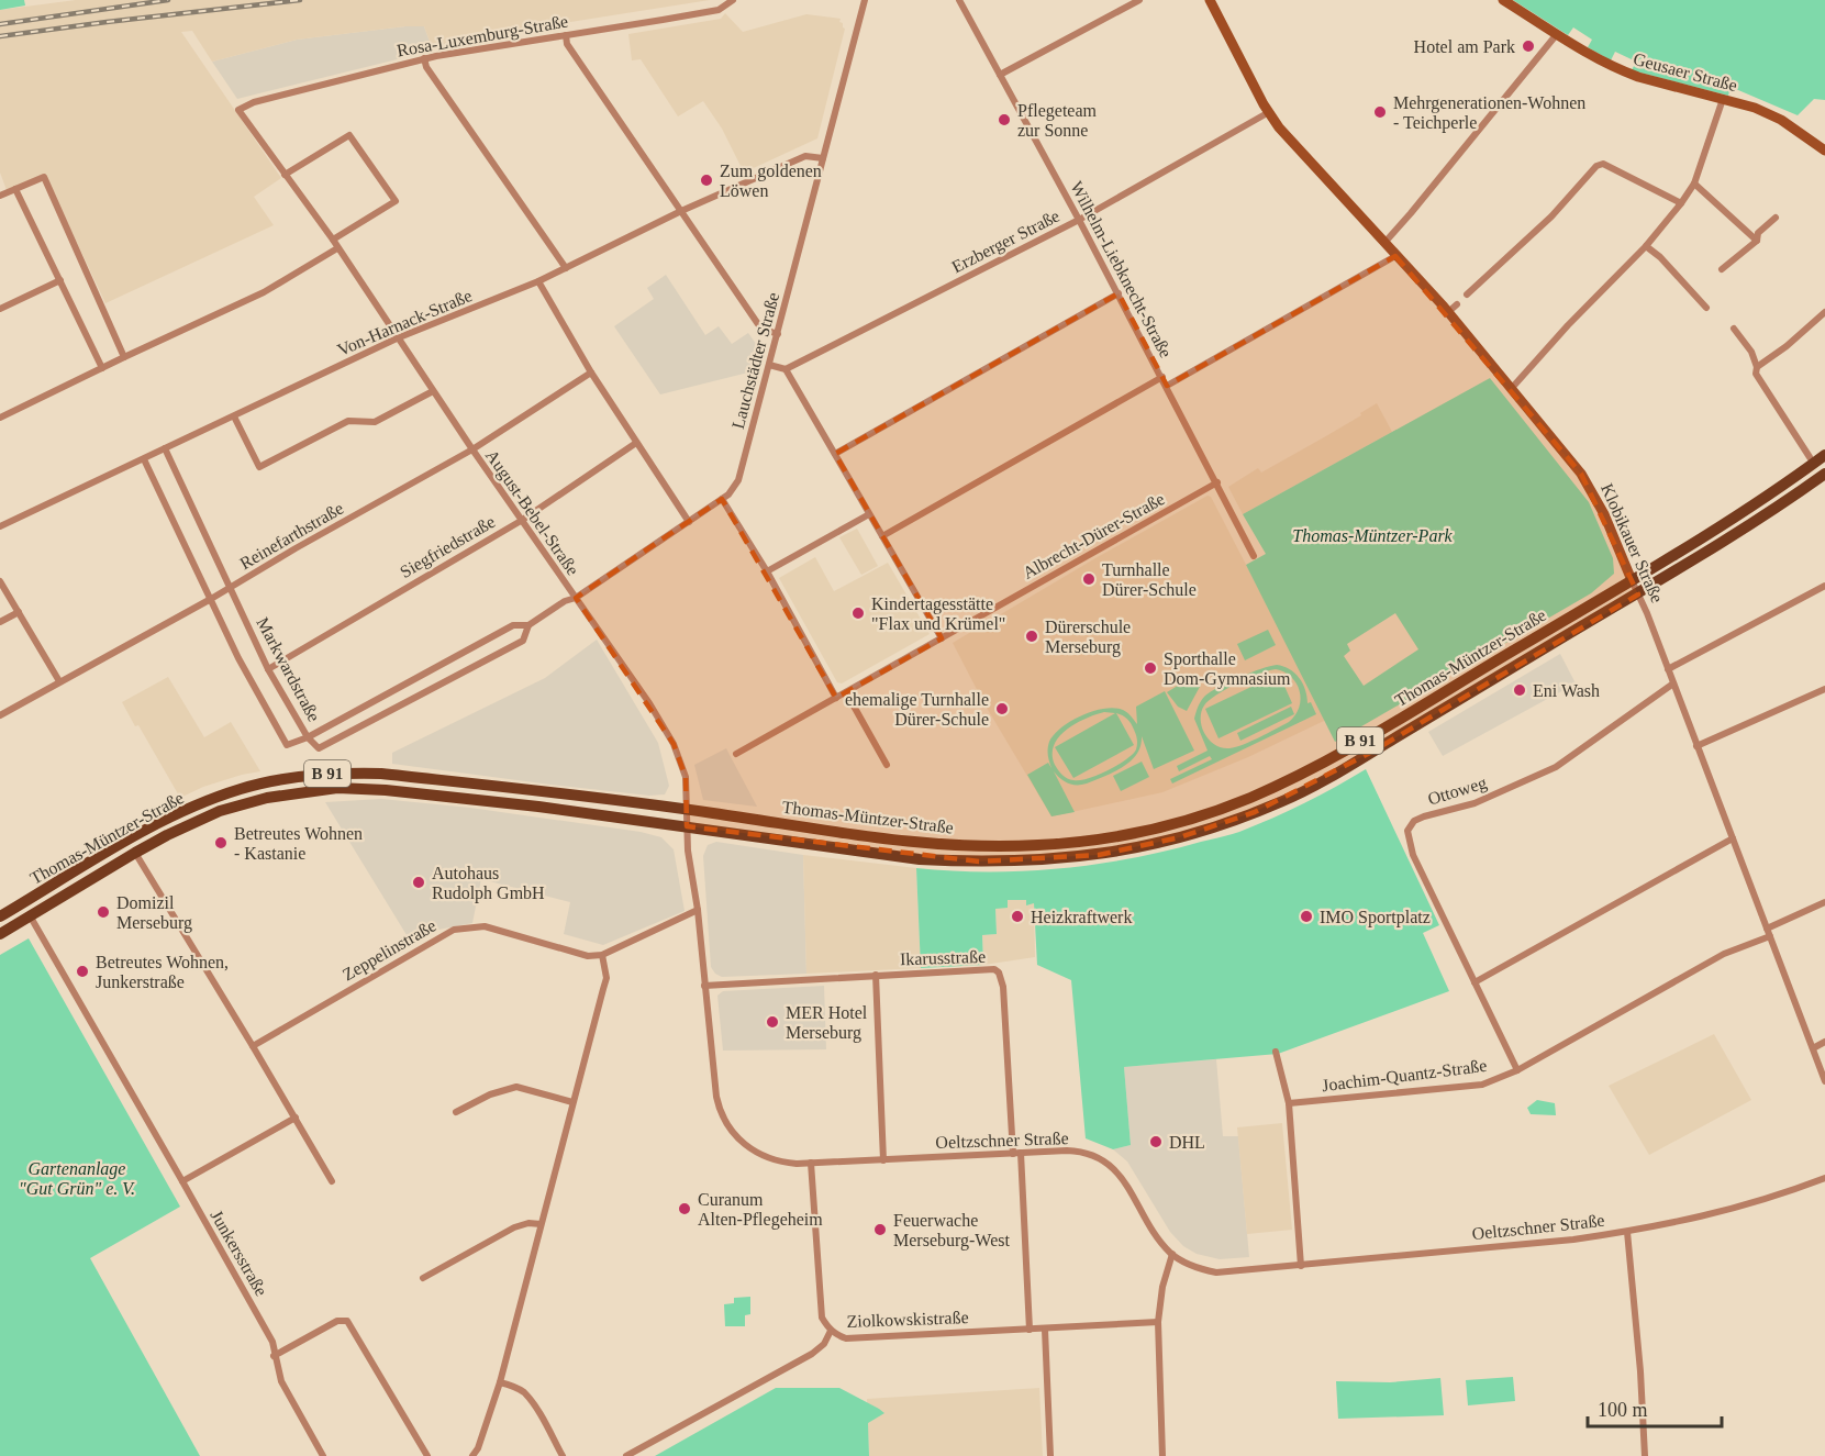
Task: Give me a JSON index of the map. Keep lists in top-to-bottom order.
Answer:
{
  "streets": {
    "main road": ["Thomas-Müntzer-Straße", "B 91"],
    "street": [
      "Rosa-Luxemburg-Straße",
      "Geusaer Straße",
      "Erzberger Straße",
      "Wilhelm-Liebknecht-Straße",
      "Von-Harnack-Straße",
      "Lauchstädter Straße",
      "August-Bebel-Straße",
      "Reinefarthstraße",
      "Albrecht-Dürer-Straße",
      "Klobikauer Straße",
      "Siegfriedstraße",
      "Markwardstraße",
      "Ottoweg",
      "Zeppelinstraße",
      "Ikarusstraße",
      "Joachim-Quantz-Straße",
      "Oeltzschner Straße",
      "Junkersstraße",
      "Ziolkowskistraße"
    ]
  },
  "crossings": [
    ["Rosa-Luxemburg-Straße", "August-Bebel-Straße"],
    ["Erzberger Straße", "Wilhelm-Liebknecht-Straße"],
    ["Erzberger Straße", "Klobikauer Straße"],
    ["Wilhelm-Liebknecht-Straße", "Albrecht-Dürer-Straße"],
    ["Von-Harnack-Straße", "Lauchstädter Straße"],
    ["Von-Harnack-Straße", "August-Bebel-Straße"],
    ["Von-Harnack-Straße", "Markwardstraße"],
    ["Lauchstädter Straße", "August-Bebel-Straße"],
    ["Lauchstädter Straße", "Markwardstraße"],
    ["August-Bebel-Straße", "Reinefarthstraße"],
    ["August-Bebel-Straße", "Siegfriedstraße"],
    ["August-Bebel-Straße", "Thomas-Müntzer-Straße"],
    ["August-Bebel-Straße", "Oeltzschner Straße"],
    ["Reinefarthstraße", "Markwardstraße"],
    ["Klobikauer Straße", "Thomas-Müntzer-Straße"],
    ["Klobikauer Straße", "Ottoweg"],
    ["Klobikauer Straße", "Joachim-Quantz-Straße"],
    ["Siegfriedstraße", "Markwardstraße"],
    ["Thomas-Müntzer-Straße", "Oeltzschner Straße"],
    ["Thomas-Müntzer-Straße", "Junkersstraße"],
    ["Ottoweg", "Joachim-Quantz-Straße"],
    ["Ikarusstraße", "Oeltzschner Straße"],
    ["Oeltzschner Straße", "Ziolkowskistraße"]
  ],
  "parks": ["Thomas-Müntzer-Park", "Gartenanlage \"Gut Grün\" e. V."],
  "places": [
    "Hotel am Park",
    "Mehrgenerationen-Wohnen - Teichperle",
    "Pflegeteam zur Sonne",
    "Zum goldenen Löwen",
    "Turnhalle Dürer-Schule",
    "Kindertagesstätte \"Flax und Krümel\"",
    "Dürerschule Merseburg",
    "Sporthalle Dom-Gymnasium",
    "Eni Wash",
    "ehemalige Turnhalle Dürer-Schule",
    "Betreutes Wohnen - Kastanie",
    "Autohaus Rudolph GmbH",
    "Domizil Merseburg",
    "Heizkraftwerk",
    "IMO Sportplatz",
    "Betreutes Wohnen, Junkerstraße",
    "MER Hotel Merseburg",
    "DHL",
    "Curanum Alten-Pflegeheim",
    "Feuerwache Merseburg-West"
  ],
  "scale_bar": "100 m"
}
